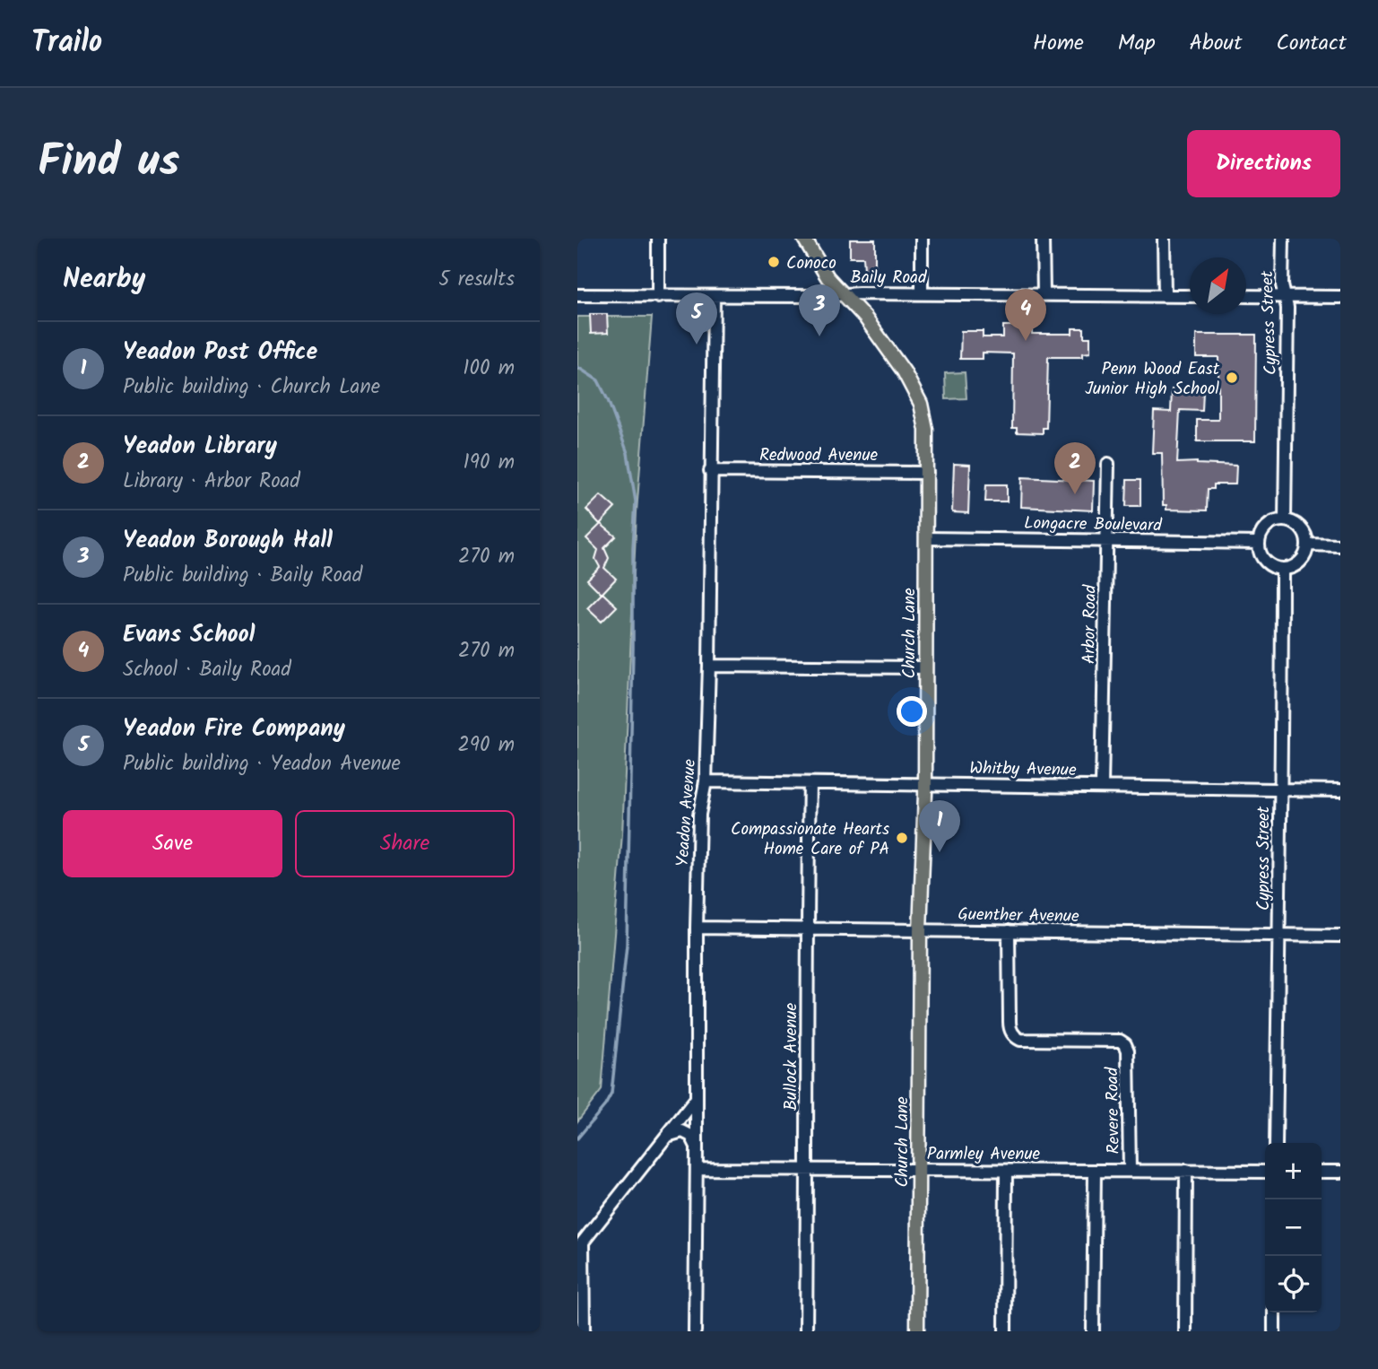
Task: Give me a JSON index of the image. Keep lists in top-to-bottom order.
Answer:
{
  "streets": {
    "main road": ["Church Lane"],
    "street": [
      "Baily Road",
      "Cypress Street",
      "Redwood Avenue",
      "Longacre Boulevard",
      "Arbor Road",
      "Whitby Avenue",
      "Yeadon Avenue",
      "Guenther Avenue",
      "Bullock Avenue",
      "Revere Road",
      "Parmley Avenue"
    ]
  },
  "crossings": [
    ["Baily Road", "Church Lane"],
    ["Baily Road", "Yeadon Avenue"],
    ["Cypress Street", "Longacre Boulevard"],
    ["Cypress Street", "Whitby Avenue"],
    ["Cypress Street", "Guenther Avenue"],
    ["Redwood Avenue", "Church Lane"],
    ["Redwood Avenue", "Yeadon Avenue"],
    ["Longacre Boulevard", "Arbor Road"],
    ["Longacre Boulevard", "Church Lane"],
    ["Arbor Road", "Whitby Avenue"],
    ["Church Lane", "Whitby Avenue"],
    ["Church Lane", "Guenther Avenue"],
    ["Church Lane", "Parmley Avenue"],
    ["Whitby Avenue", "Yeadon Avenue"],
    ["Whitby Avenue", "Bullock Avenue"],
    ["Yeadon Avenue", "Guenther Avenue"],
    ["Yeadon Avenue", "Parmley Avenue"],
    ["Guenther Avenue", "Bullock Avenue"],
    ["Guenther Avenue", "Revere Road"],
    ["Bullock Avenue", "Parmley Avenue"],
    ["Revere Road", "Parmley Avenue"]
  ],
  "places": ["Conoco", "Penn Wood East Junior High School", "Compassionate Hearts Home Care of PA"],
  "north": "top right",
  "page": {
    "header": "Trailo",
    "nav": [
      "Home",
      "Map",
      "About",
      "Contact"
    ],
    "title": "Find us",
    "buttons": [
      "Directions",
      ["Save", "Share"]
    ],
    "heading": ["Nearby", "5 results"],
    "pins": [
      "3",
      "4",
      "5",
      "2",
      "1"
    ],
    "list": [
      {
        "mark": "1",
        "name": "Yeadon Post Office",
        "note": "Public building · Church Lane",
        "value": "100 m"
      },
      {
        "mark": "2",
        "name": "Yeadon Library",
        "note": "Library · Arbor Road",
        "value": "190 m"
      },
      {
        "mark": "3",
        "name": "Yeadon Borough Hall",
        "note": "Public building · Baily Road",
        "value": "270 m"
      },
      {
        "mark": "4",
        "name": "Evans School",
        "note": "School · Baily Road",
        "value": "270 m"
      },
      {
        "mark": "5",
        "name": "Yeadon Fire Company",
        "note": "Public building · Yeadon Avenue",
        "value": "290 m"
      }
    ],
    "map_buttons": ["+", "−"]
  }
}
